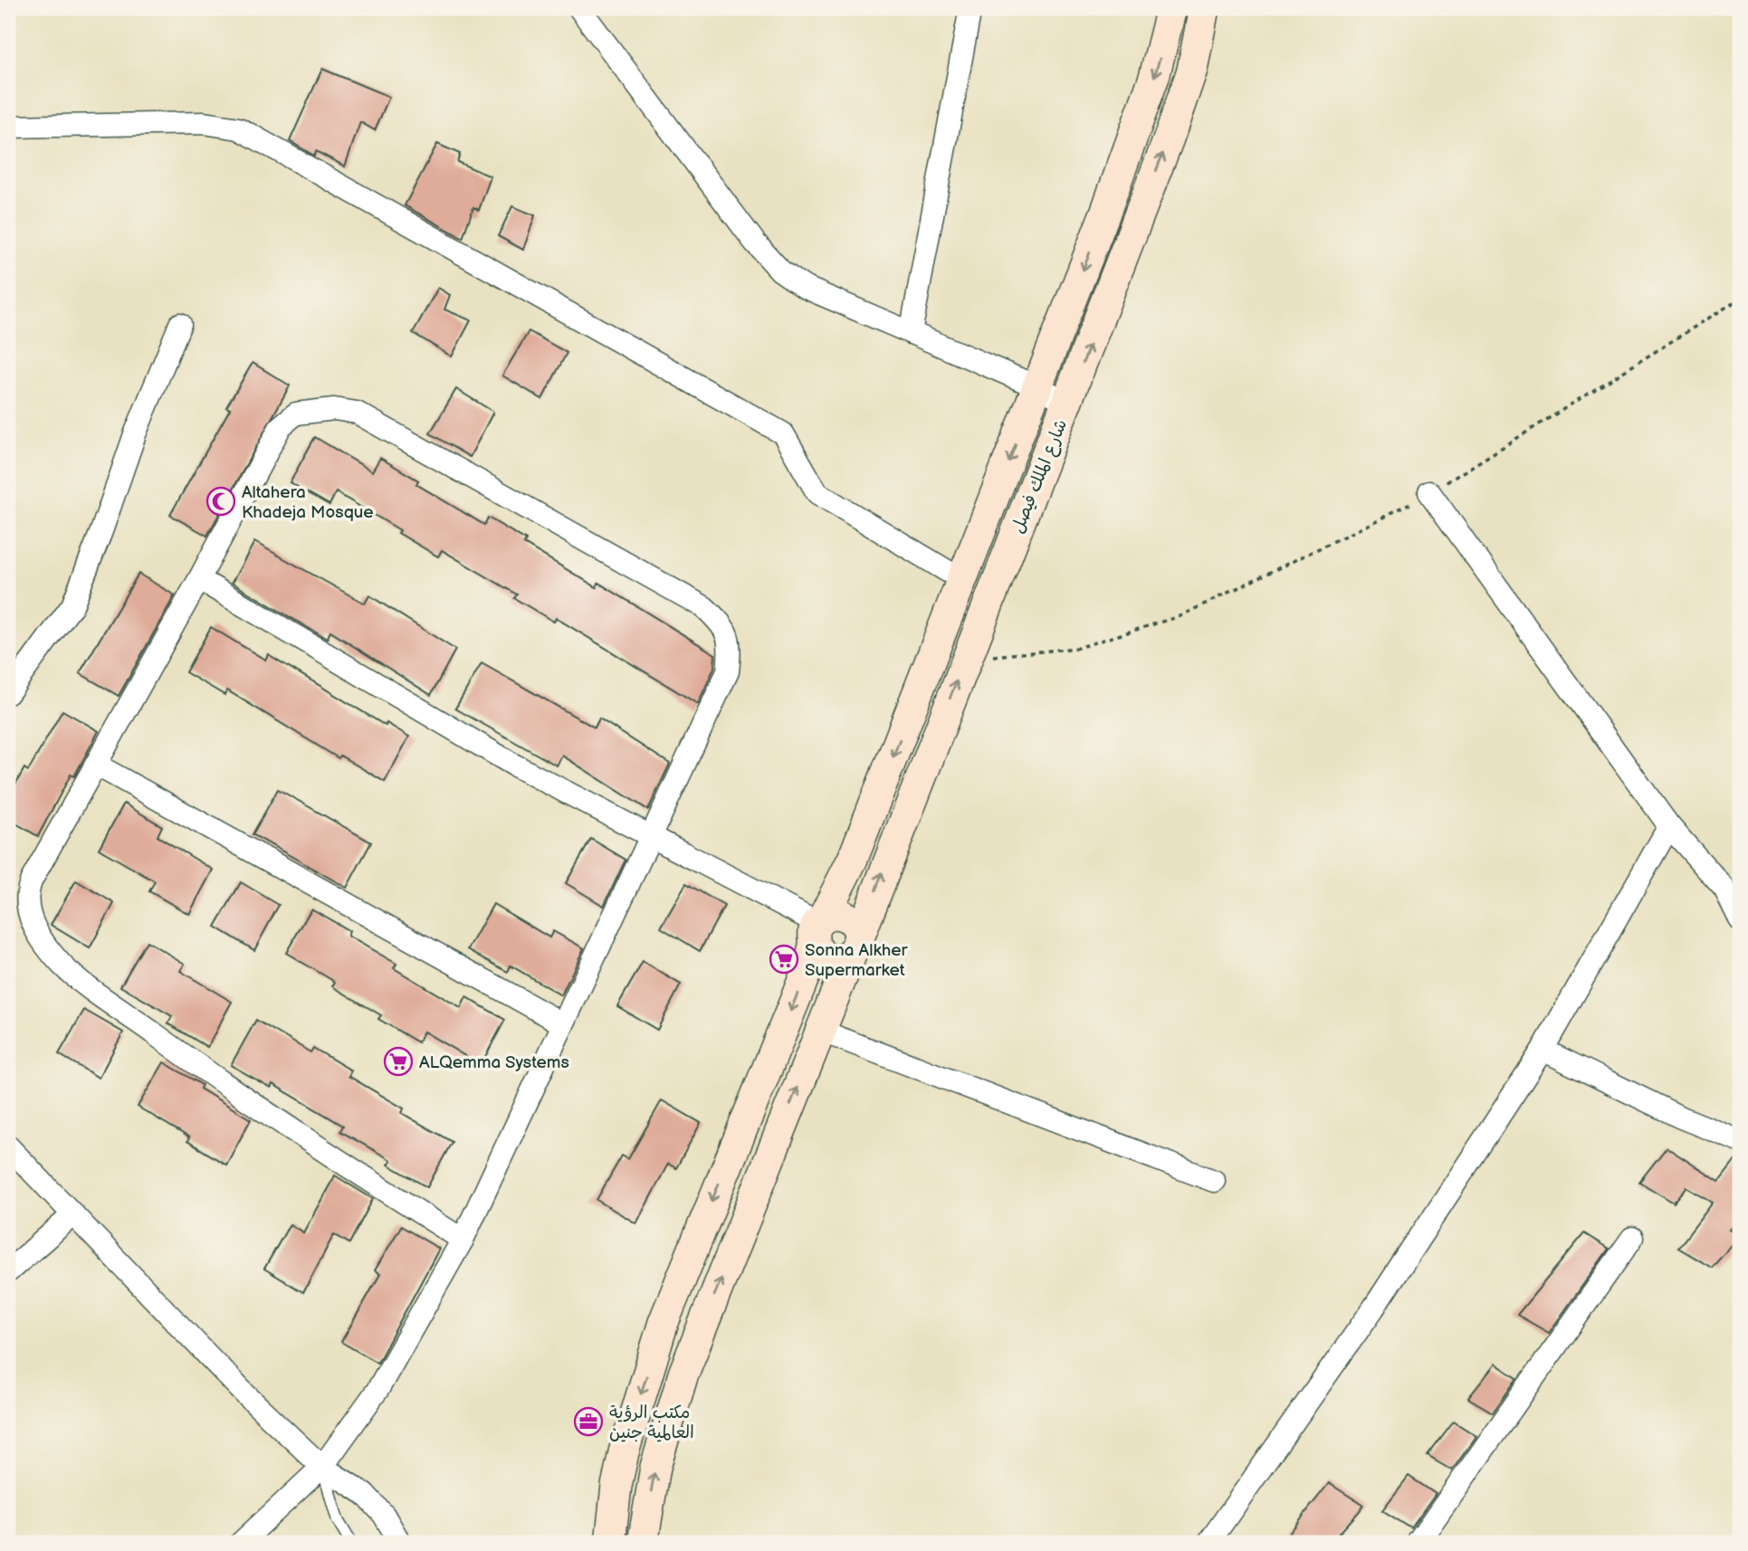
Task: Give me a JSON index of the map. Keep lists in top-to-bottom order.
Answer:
{
  "streets": {
    "main road": ["شارع الملك فيصل"]
  },
  "places": {
    "mosque": ["Altahera Khadeja Mosque"],
    "supermarket": ["Sonna Alkher Supermarket", "ALQemma Systems"],
    "office": ["مكتب الرؤية العالمية جنين"]
  }
}
